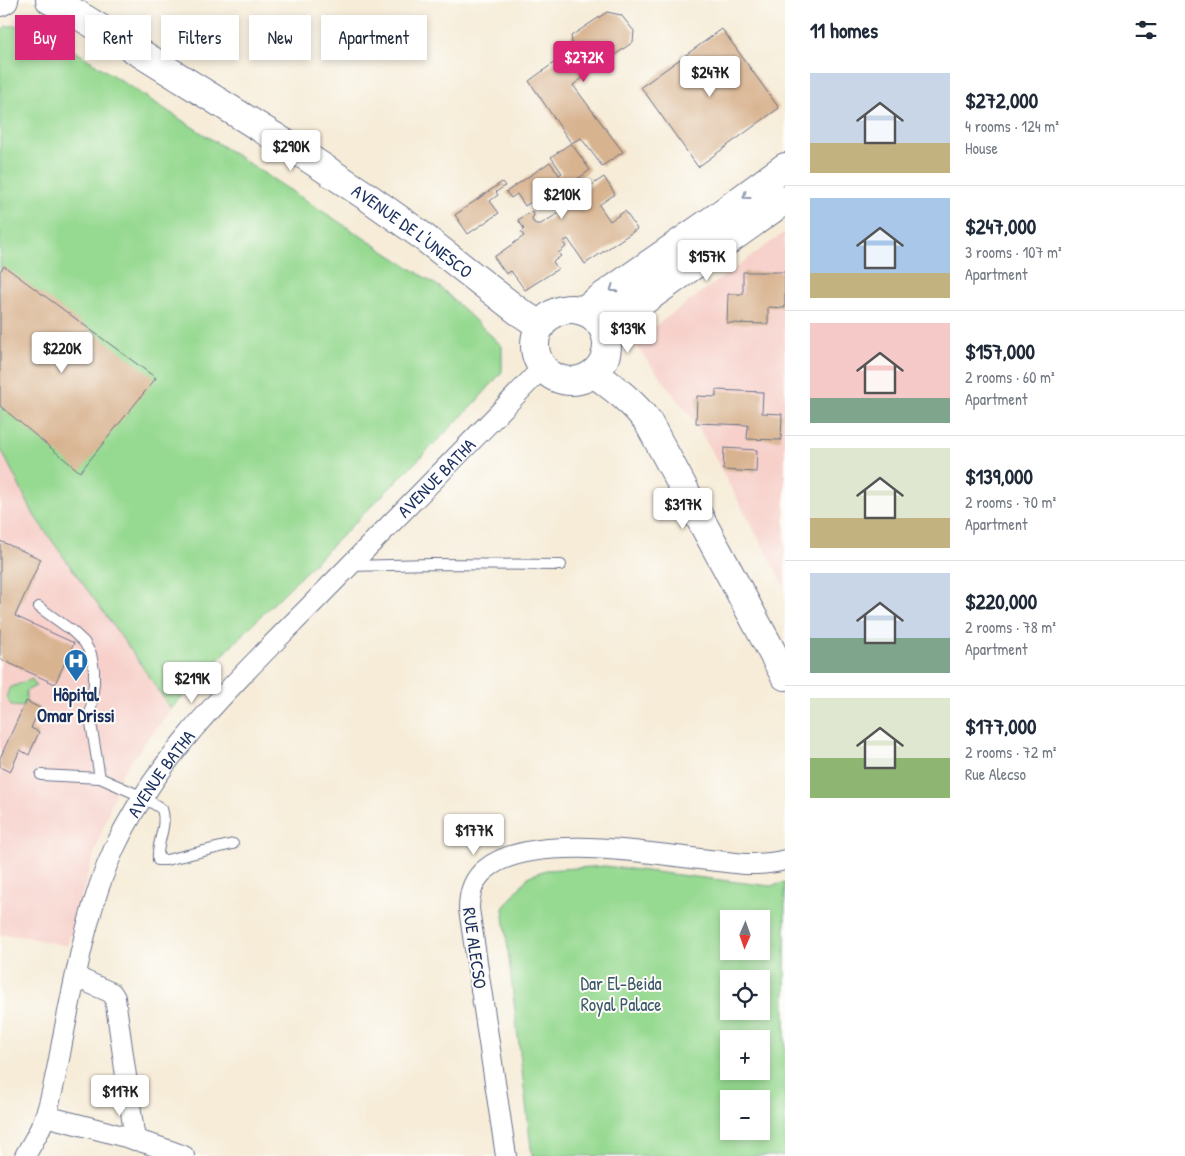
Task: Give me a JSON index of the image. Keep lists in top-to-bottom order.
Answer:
{
  "streets": {
    "main road": ["AVENUE DE L'UNESCO"],
    "street": ["AVENUE BATHA", "RUE ALECSO"]
  },
  "crossings": [
    ["AVENUE DE L'UNESCO", "AVENUE BATHA"]
  ],
  "parks": ["Dar El-Beida Royal Palace"],
  "places": {
    "hospital": ["Hôpital Omar Drissi"]
  },
  "north": "bottom",
  "page": {
    "heading": "11 homes",
    "chip": [
      "Buy",
      "Rent",
      "Filters",
      "New",
      "Apartment"
    ],
    "price": [
      "$272K",
      "$247K",
      "$290K",
      "$210K",
      "$157K",
      "$139K",
      "$220K",
      "$317K",
      "$219K",
      "$177K",
      "$117K"
    ],
    "list": [
      {
        "name": "$272,000",
        "note": "4 rooms · 124 m² · House"
      },
      {
        "name": "$247,000",
        "note": "3 rooms · 107 m² · Apartment"
      },
      {
        "name": "$157,000",
        "note": "2 rooms · 60 m² · Apartment"
      },
      {
        "name": "$139,000",
        "note": "2 rooms · 70 m² · Apartment"
      },
      {
        "name": "$220,000",
        "note": "2 rooms · 78 m² · Apartment"
      },
      {
        "name": "$177,000",
        "note": "2 rooms · 72 m² · Rue Alecso"
      }
    ],
    "map_buttons": ["+", "−"]
  }
}
